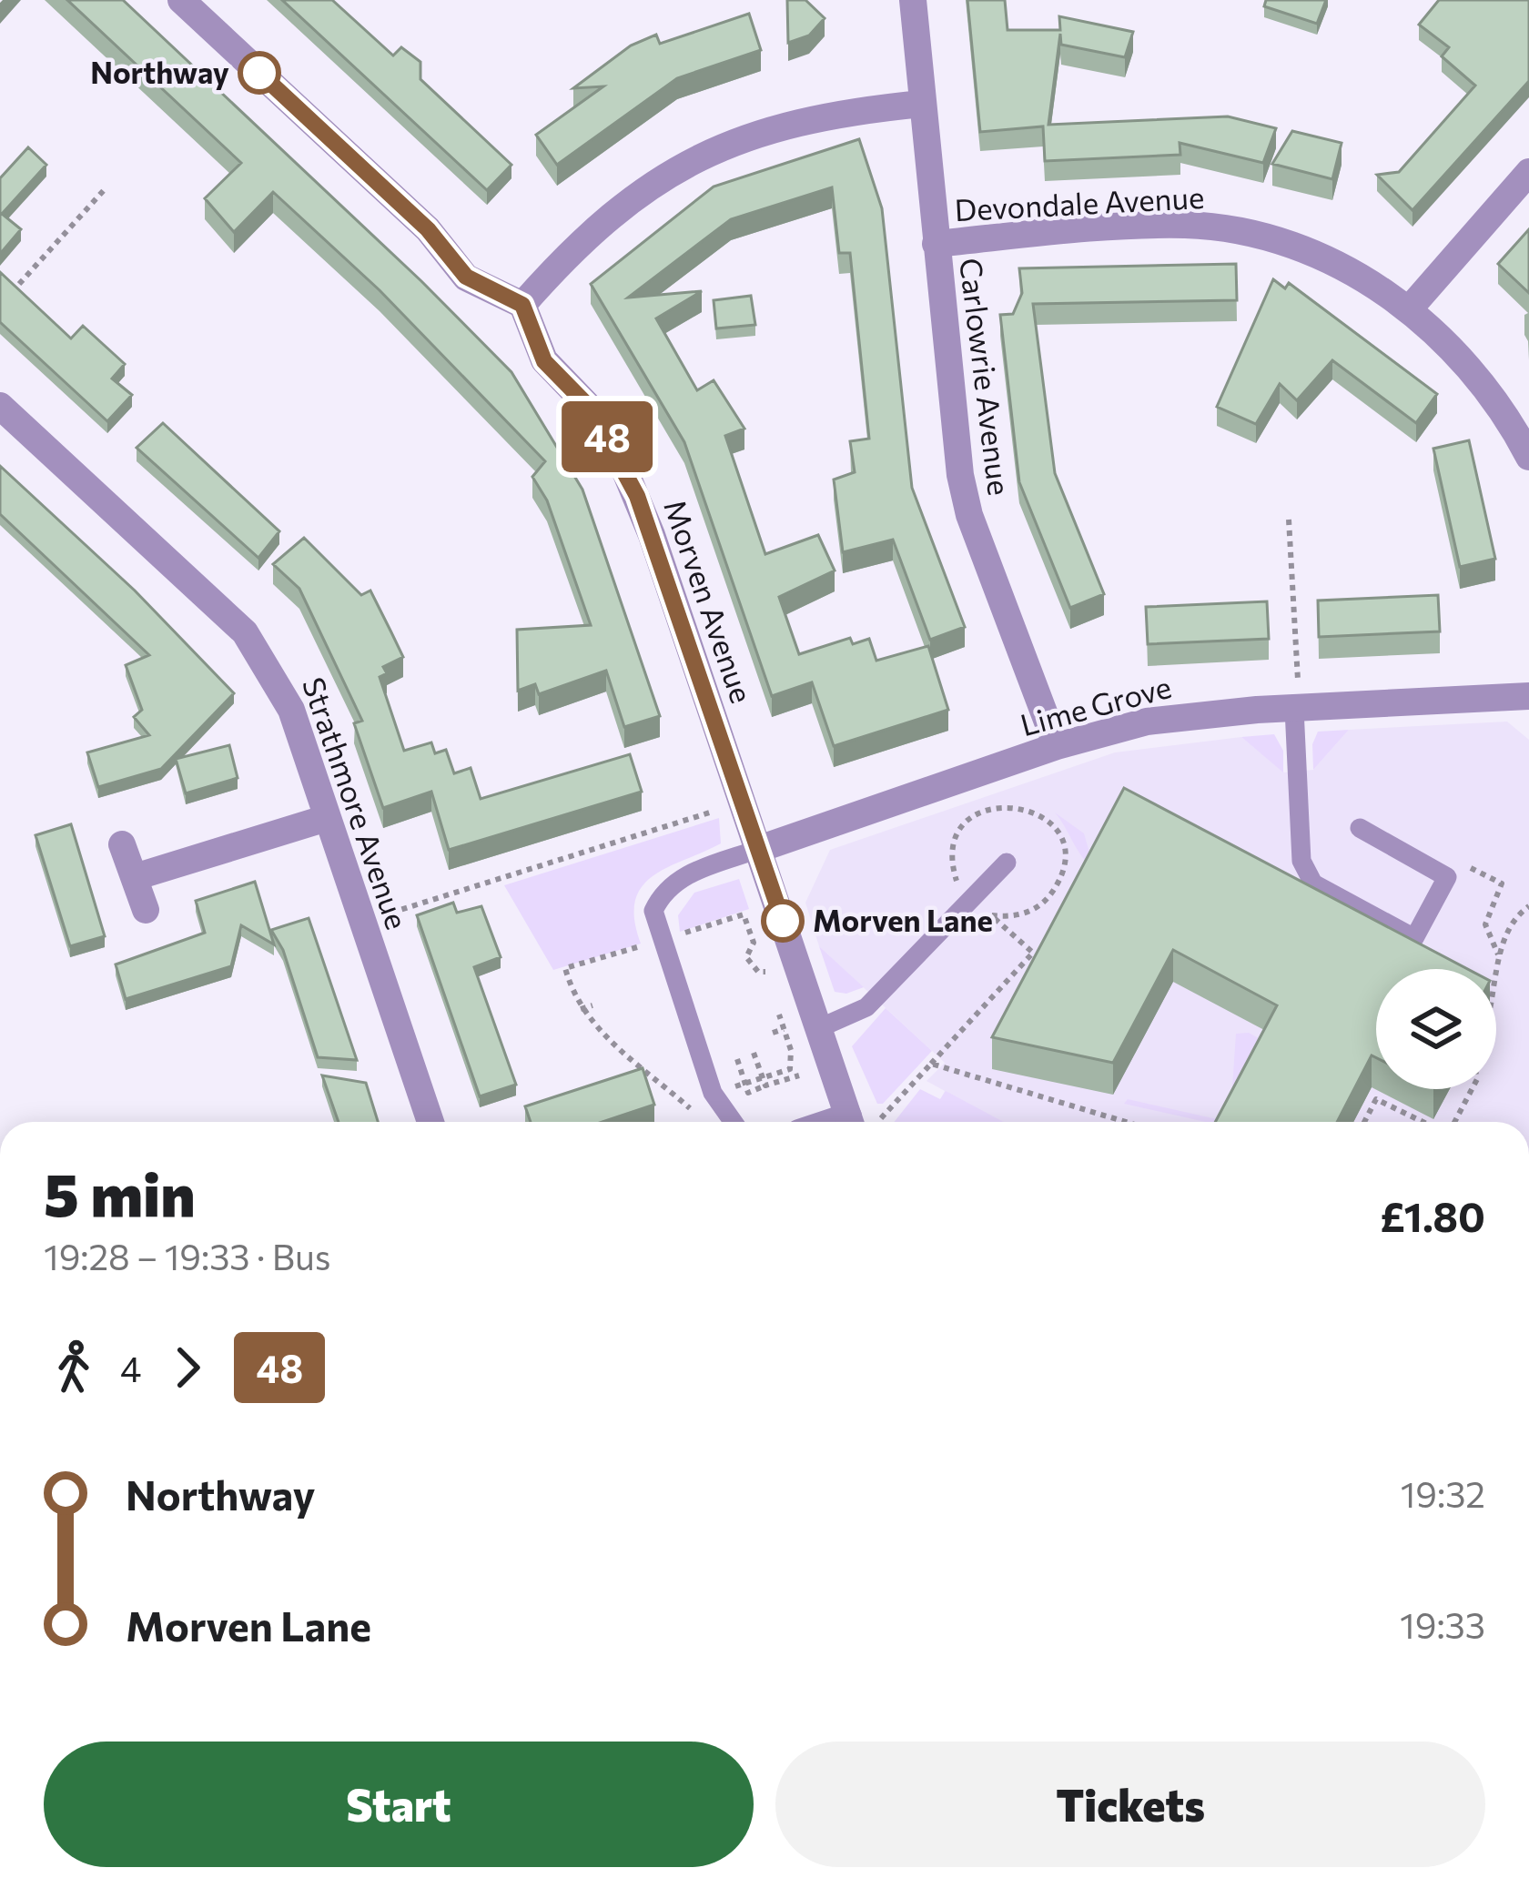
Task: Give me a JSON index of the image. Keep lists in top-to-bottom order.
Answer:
{
  "streets": {
    "street": [
      "Devondale Avenue",
      "Carlowrie Avenue",
      "Morven Avenue",
      "Lime Grove",
      "Strathmore Avenue"
    ]
  },
  "crossings": [
    ["Devondale Avenue", "Carlowrie Avenue"],
    ["Carlowrie Avenue", "Lime Grove"],
    ["Morven Avenue", "Lime Grove"]
  ],
  "places": ["Northway", "Morven Lane"],
  "lines": ["bus line 48"],
  "page": {
    "on_map": "48",
    "heading": ["5 min", "19:28 – 19:33 · Bus", "£1.80"],
    "legs": ["4", "48"],
    "list": [
      {
        "name": "Northway",
        "value": "19:32"
      },
      {
        "name": "Morven Lane",
        "value": "19:33"
      }
    ],
    "buttons": ["Start", "Tickets"]
  }
}
